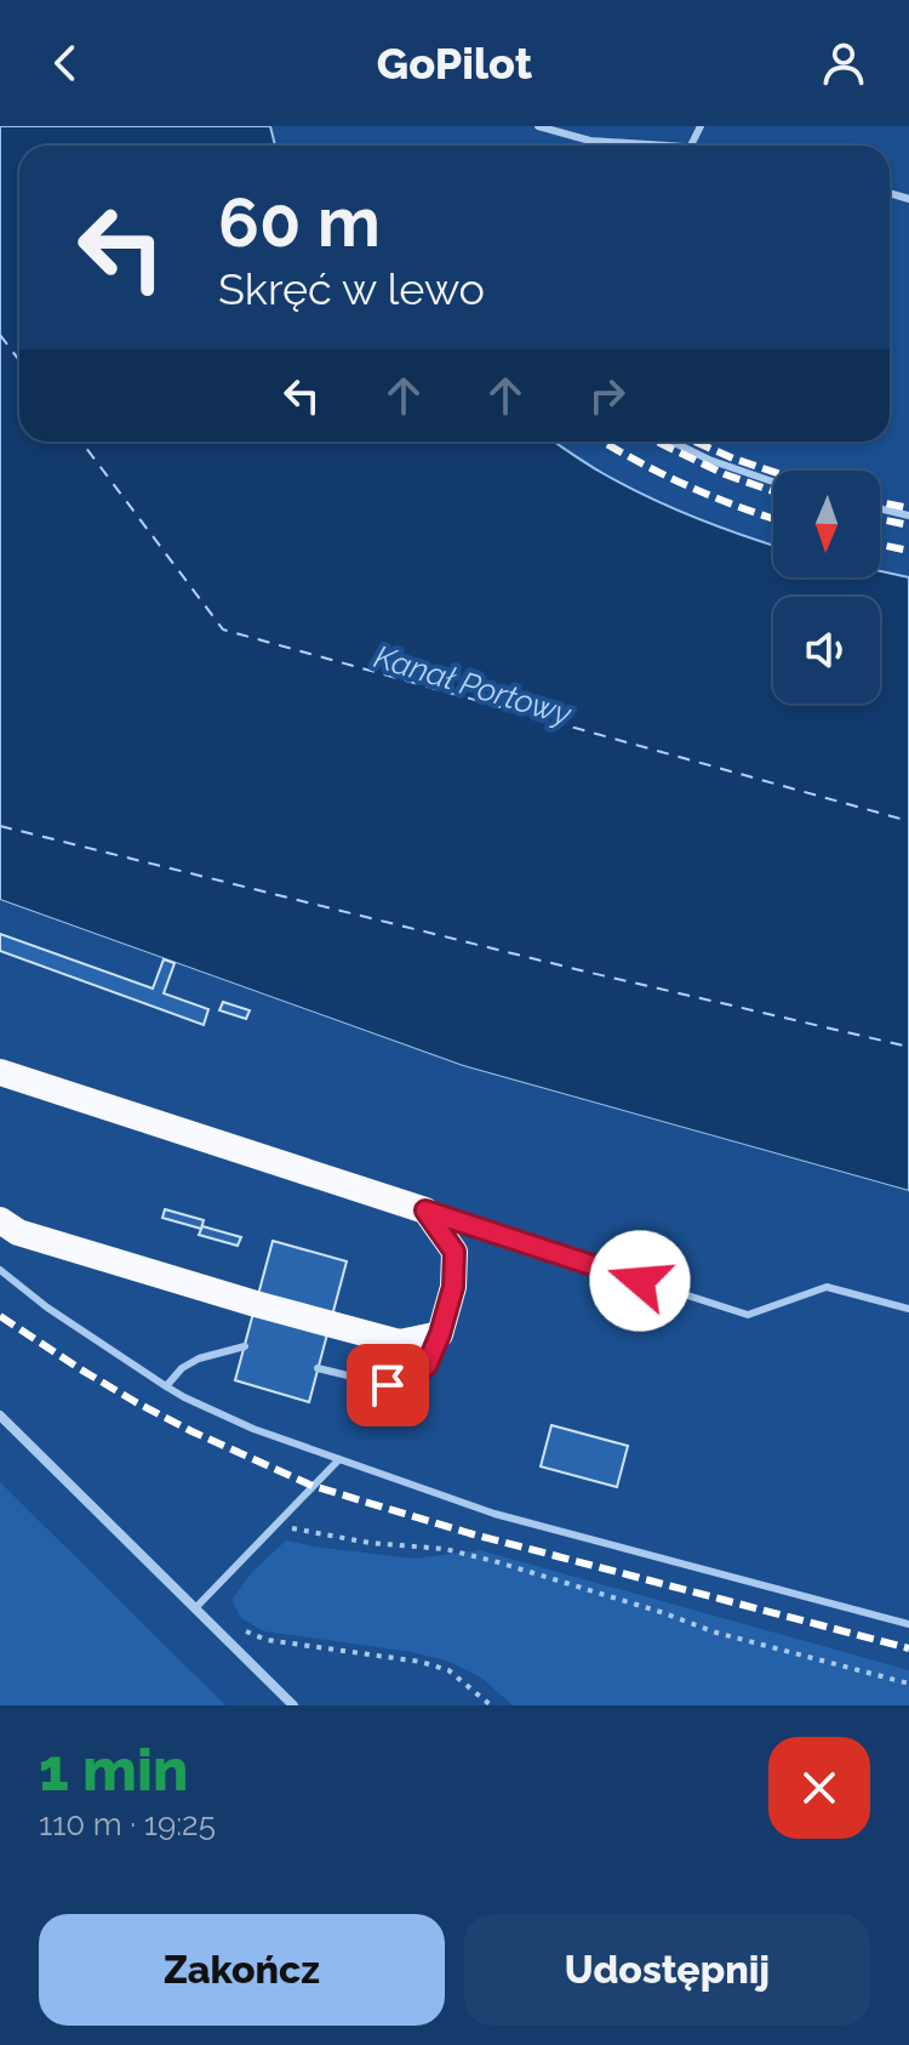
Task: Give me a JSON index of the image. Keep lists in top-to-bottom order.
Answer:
{
  "water": ["Kanał Portowy"],
  "north": "bottom",
  "page": {
    "header": "GoPilot",
    "turn": ["60 m", "Skręć w lewo"],
    "heading": ["1 min", "110 m · 19:25"],
    "buttons": ["Zakończ", "Udostępnij"]
  }
}
